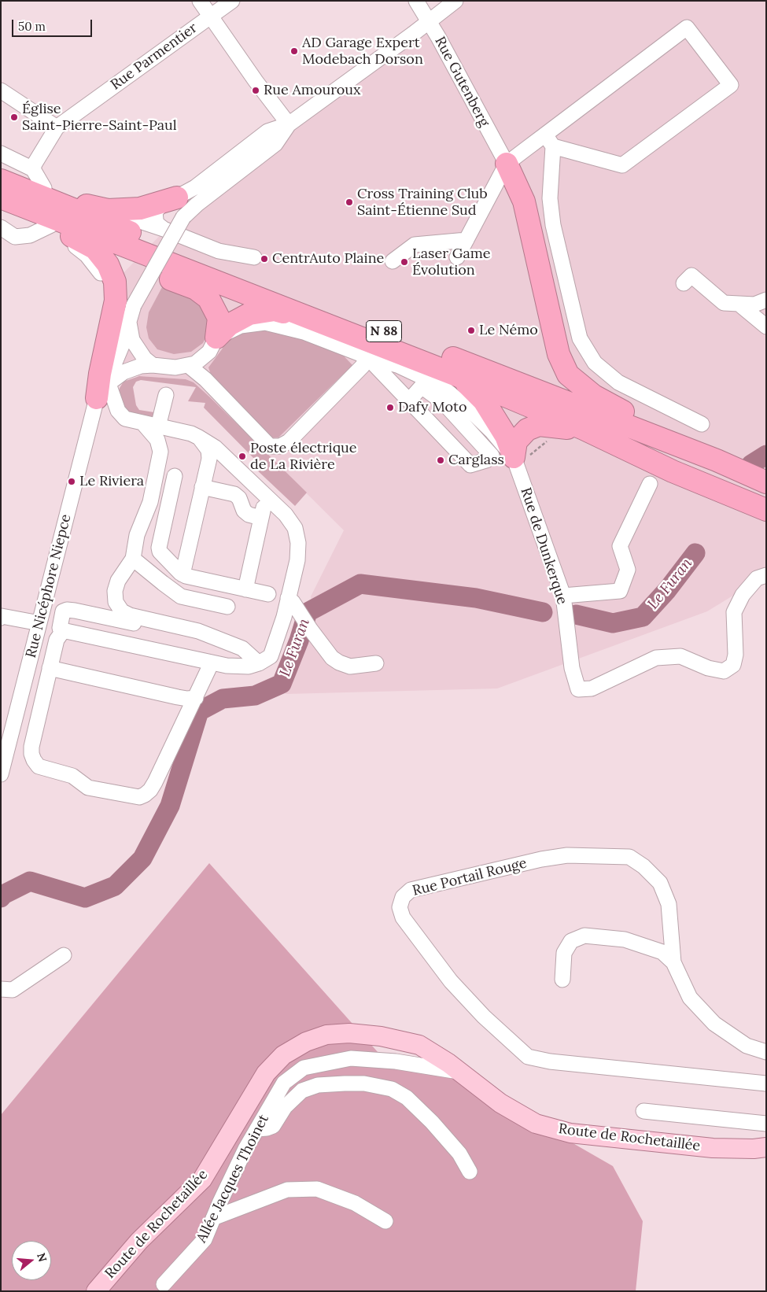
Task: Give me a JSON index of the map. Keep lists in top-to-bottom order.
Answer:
{
  "streets": {
    "highway": ["N 88"],
    "main road": ["Route de Rochetaillée"],
    "street": [
      "Rue Parmentier",
      "Rue Gutenberg",
      "Rue de Dunkerque",
      "Rue Nicéphore Niepce",
      "Rue Portail Rouge",
      "Allée Jacques Thoinet"
    ]
  },
  "crossings": [
    ["Route de Rochetaillée", "Allée Jacques Thoinet"]
  ],
  "water": ["Le Furan"],
  "places": [
    "AD Garage Expert Modebach Dorson",
    "Rue Amouroux",
    "Église Saint-Pierre-Saint-Paul",
    "Cross Training Club Saint-Étienne Sud",
    "CentrAuto Plaine",
    "Laser Game Évolution",
    "Le Némo",
    "Dafy Moto",
    "Poste électrique de La Rivière",
    "Carglass",
    "Le Riviera"
  ],
  "scale_bar": "50 m",
  "north": "right"
}
